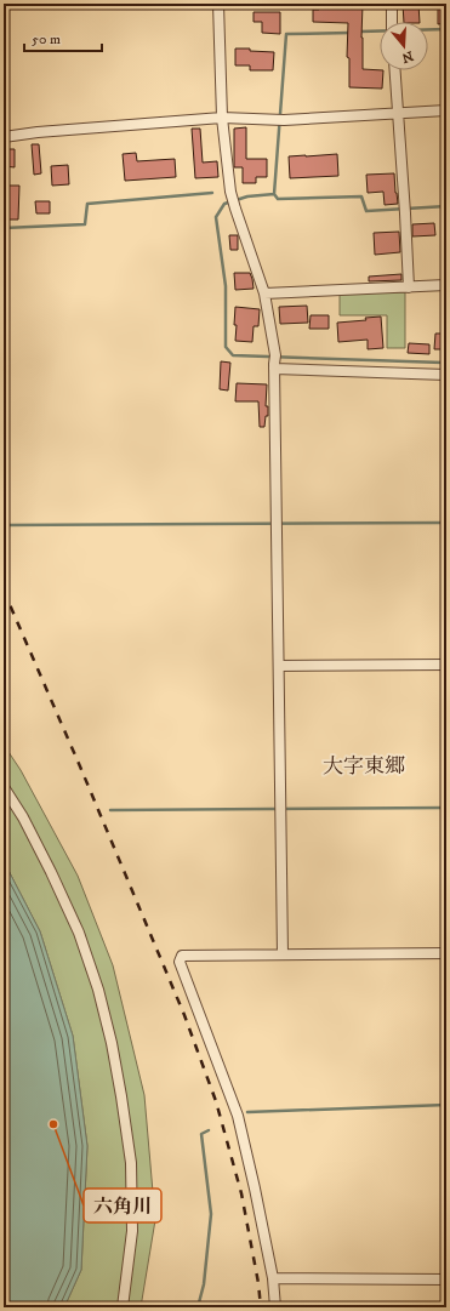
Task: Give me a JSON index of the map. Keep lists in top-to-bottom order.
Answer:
{
  "districts": ["大字東郷"],
  "places": ["六角川"],
  "scale_bar": "50 m",
  "north": "bottom"
}
